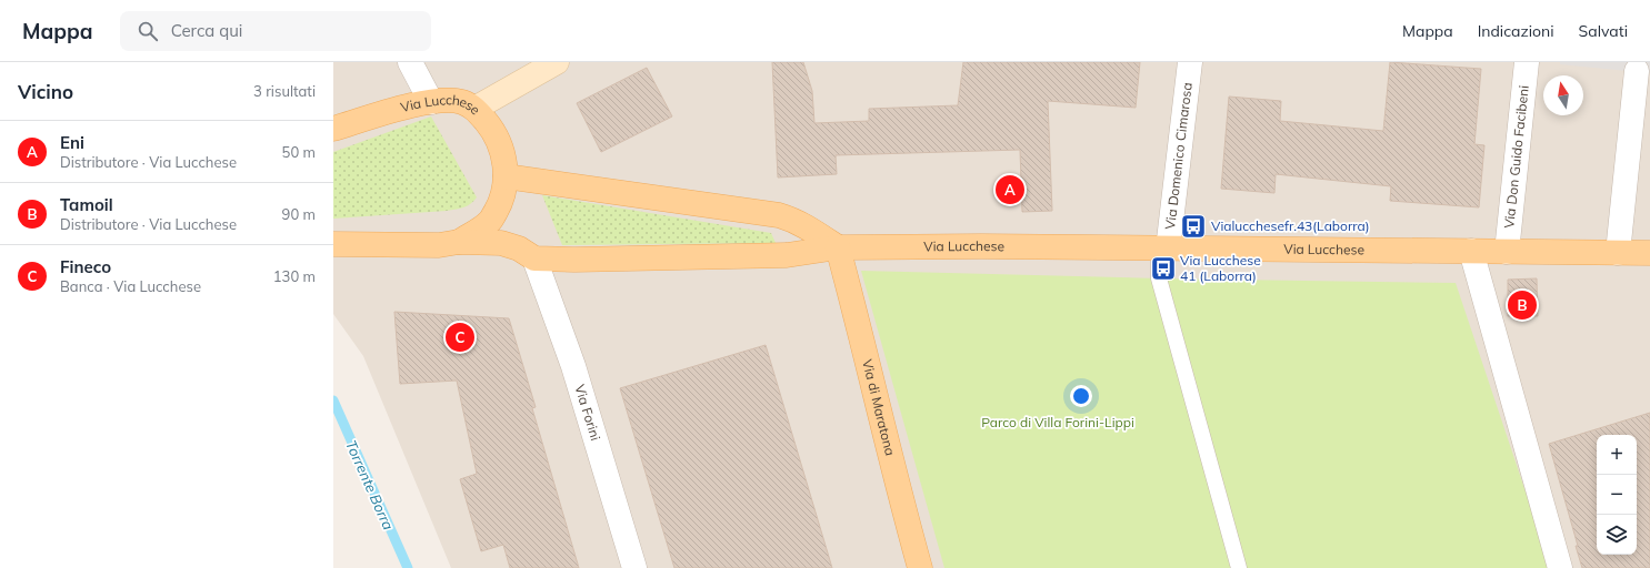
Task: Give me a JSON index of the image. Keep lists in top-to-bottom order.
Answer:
{
  "streets": {
    "main road": ["Via Lucchese", "Via di Maratona"],
    "street": ["Via Domenico Cimarosa", "Via Don Guido Facibeni", "Via Forini"]
  },
  "crossings": [
    ["Via Lucchese", "Via Domenico Cimarosa"],
    ["Via Lucchese", "Via Don Guido Facibeni"],
    ["Via Lucchese", "Via di Maratona"],
    ["Via Lucchese", "Via Forini"]
  ],
  "water": ["Torrente Borra"],
  "parks": ["Parco di Villa Forini-Lippi"],
  "places": {
    "bus stop": ["Vialucchesefr.43(Laborra)", "Via Lucchese 41 (Laborra)"]
  },
  "north": "top",
  "page": {
    "header": "Mappa",
    "search": "Cerca qui",
    "nav": ["Mappa", "Indicazioni", "Salvati"],
    "heading": ["Vicino", "3 risultati"],
    "list": [
      {
        "mark": "A",
        "name": "Eni",
        "note": "Distributore · Via Lucchese",
        "value": "50 m"
      },
      {
        "mark": "B",
        "name": "Tamoil",
        "note": "Distributore · Via Lucchese",
        "value": "90 m"
      },
      {
        "mark": "C",
        "name": "Fineco",
        "note": "Banca · Via Lucchese",
        "value": "130 m"
      }
    ],
    "pins": ["A", "B", "C"],
    "map_buttons": ["+", "−"]
  }
}
